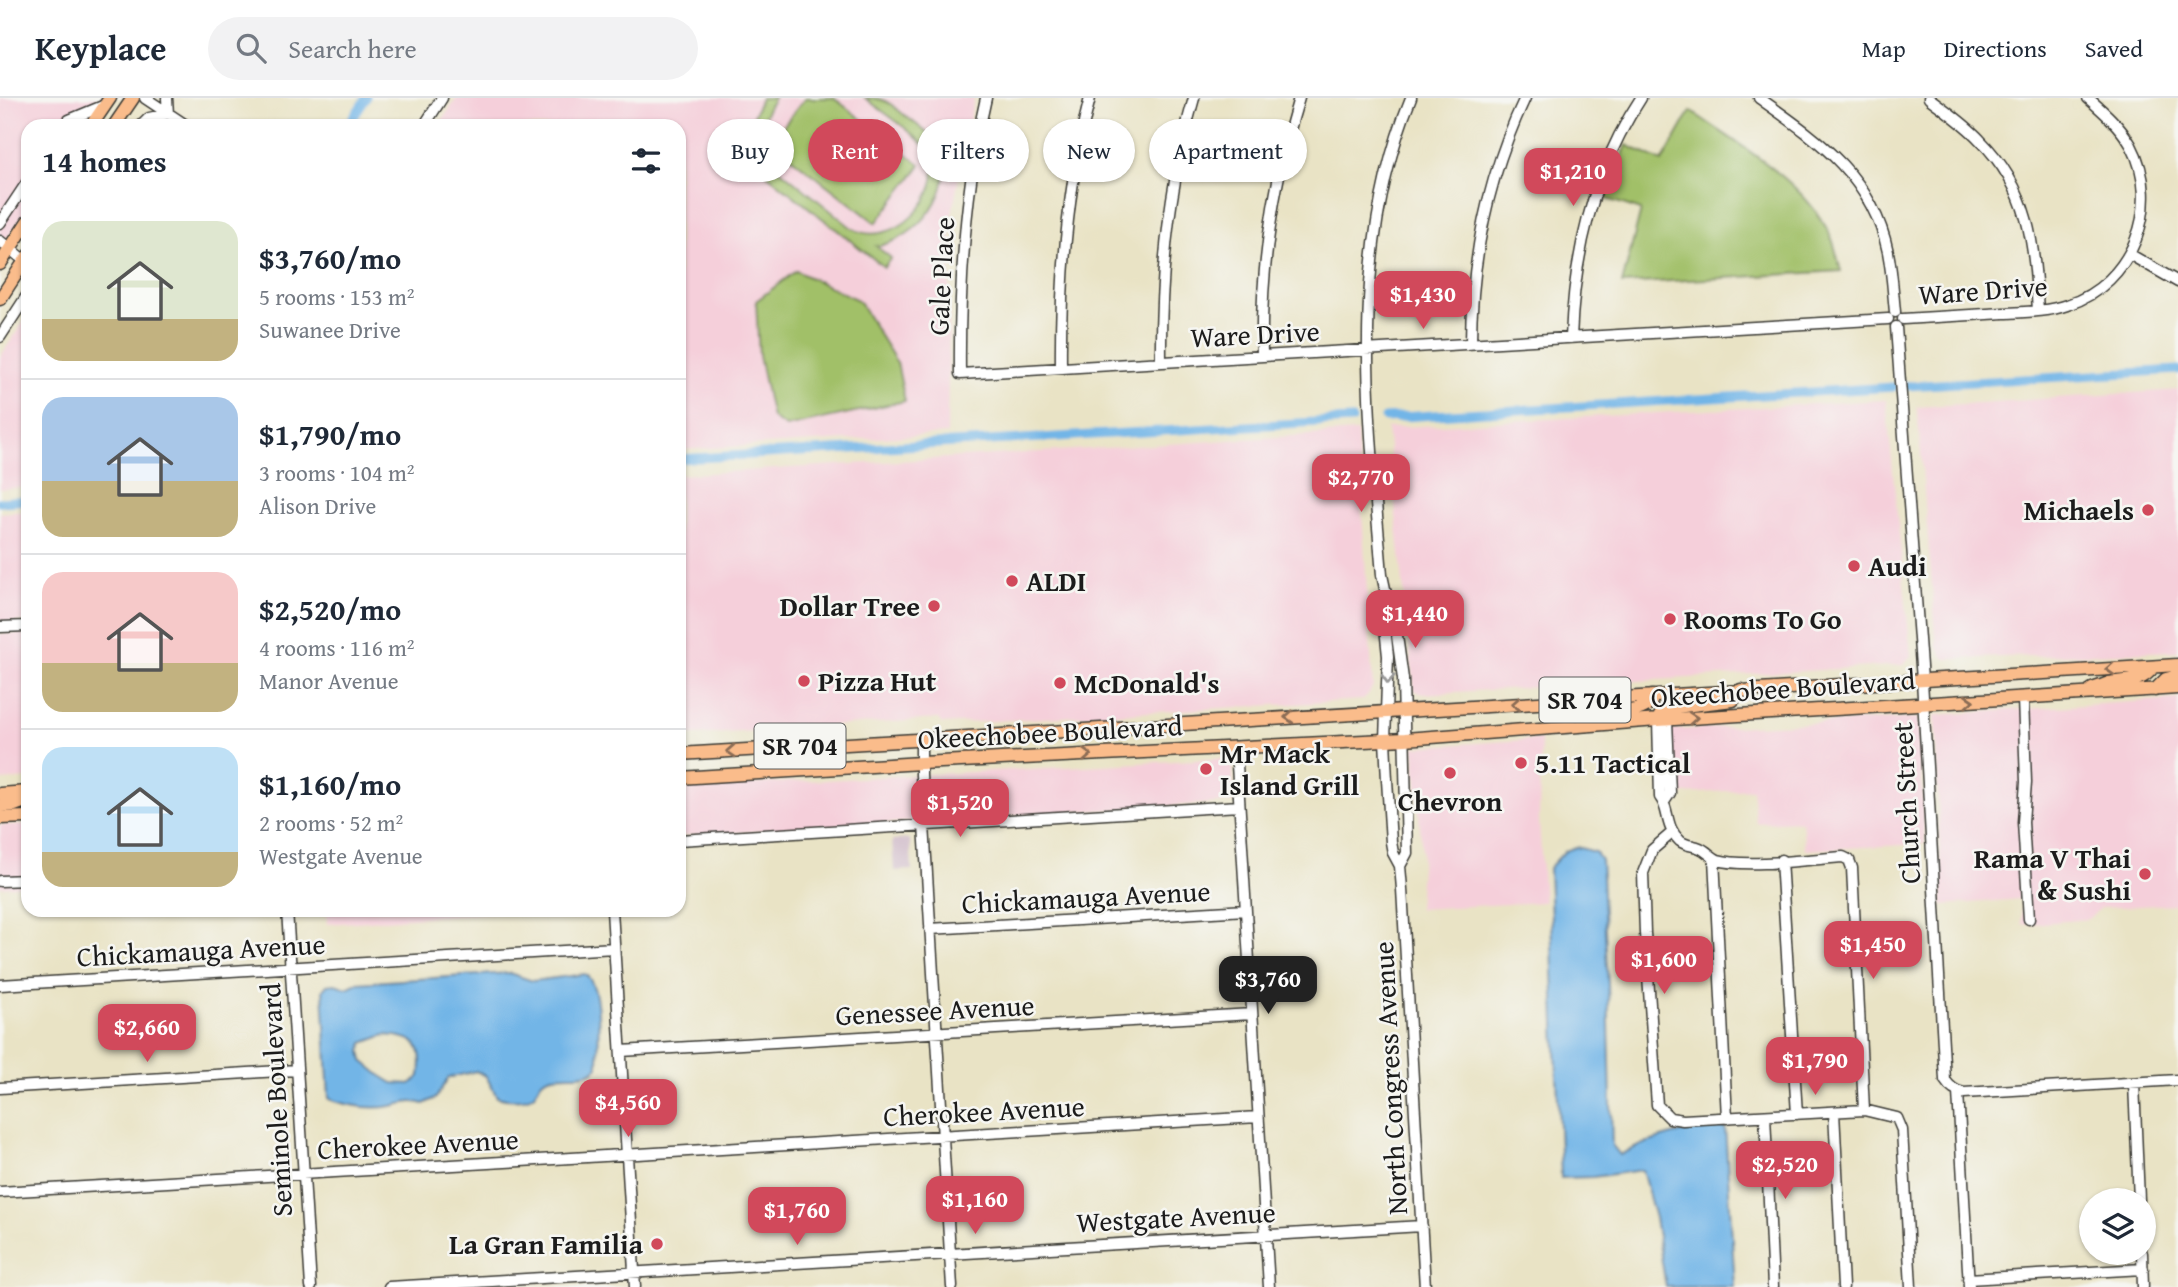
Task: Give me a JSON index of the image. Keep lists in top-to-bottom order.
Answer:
{
  "streets": {
    "main road": ["Okeechobee Boulevard", "SR 704"],
    "street": [
      "Gale Place",
      "Ware Drive",
      "Church Street",
      "Chickamauga Avenue",
      "Genessee Avenue",
      "North Congress Avenue",
      "Seminole Boulevard",
      "Cherokee Avenue",
      "Westgate Avenue"
    ]
  },
  "crossings": [
    ["Gale Place", "Ware Drive"],
    ["Ware Drive", "Church Street"],
    ["Okeechobee Boulevard", "Church Street"],
    ["Okeechobee Boulevard", "North Congress Avenue"],
    ["Chickamauga Avenue", "Seminole Boulevard"],
    ["North Congress Avenue", "Westgate Avenue"],
    ["Seminole Boulevard", "Cherokee Avenue"]
  ],
  "places": [
    "Michaels",
    "Audi",
    "ALDI",
    "Dollar Tree",
    "Rooms To Go",
    "Pizza Hut",
    "McDonald's",
    "5.11 Tactical",
    "Mr Mack Island Grill",
    "Chevron",
    "Rama V Thai & Sushi",
    "La Gran Familia"
  ],
  "page": {
    "header": "Keyplace",
    "search": "Search here",
    "nav": ["Map", "Directions", "Saved"],
    "chip": [
      "Buy",
      "Rent",
      "Filters",
      "New",
      "Apartment"
    ],
    "heading": "14 homes",
    "price": [
      "$1,210",
      "$1,430",
      "$2,770",
      "$1,440",
      "$1,520",
      "$1,450",
      "$1,600",
      "$3,760",
      "$2,660",
      "$1,790",
      "$4,560",
      "$2,520",
      "$1,160",
      "$1,760"
    ],
    "list": [
      {
        "name": "$3,760/mo",
        "note": "5 rooms · 153 m² · Suwanee Drive"
      },
      {
        "name": "$1,790/mo",
        "note": "3 rooms · 104 m² · Alison Drive"
      },
      {
        "name": "$2,520/mo",
        "note": "4 rooms · 116 m² · Manor Avenue"
      },
      {
        "name": "$1,160/mo",
        "note": "2 rooms · 52 m² · Westgate Avenue"
      }
    ]
  }
}
